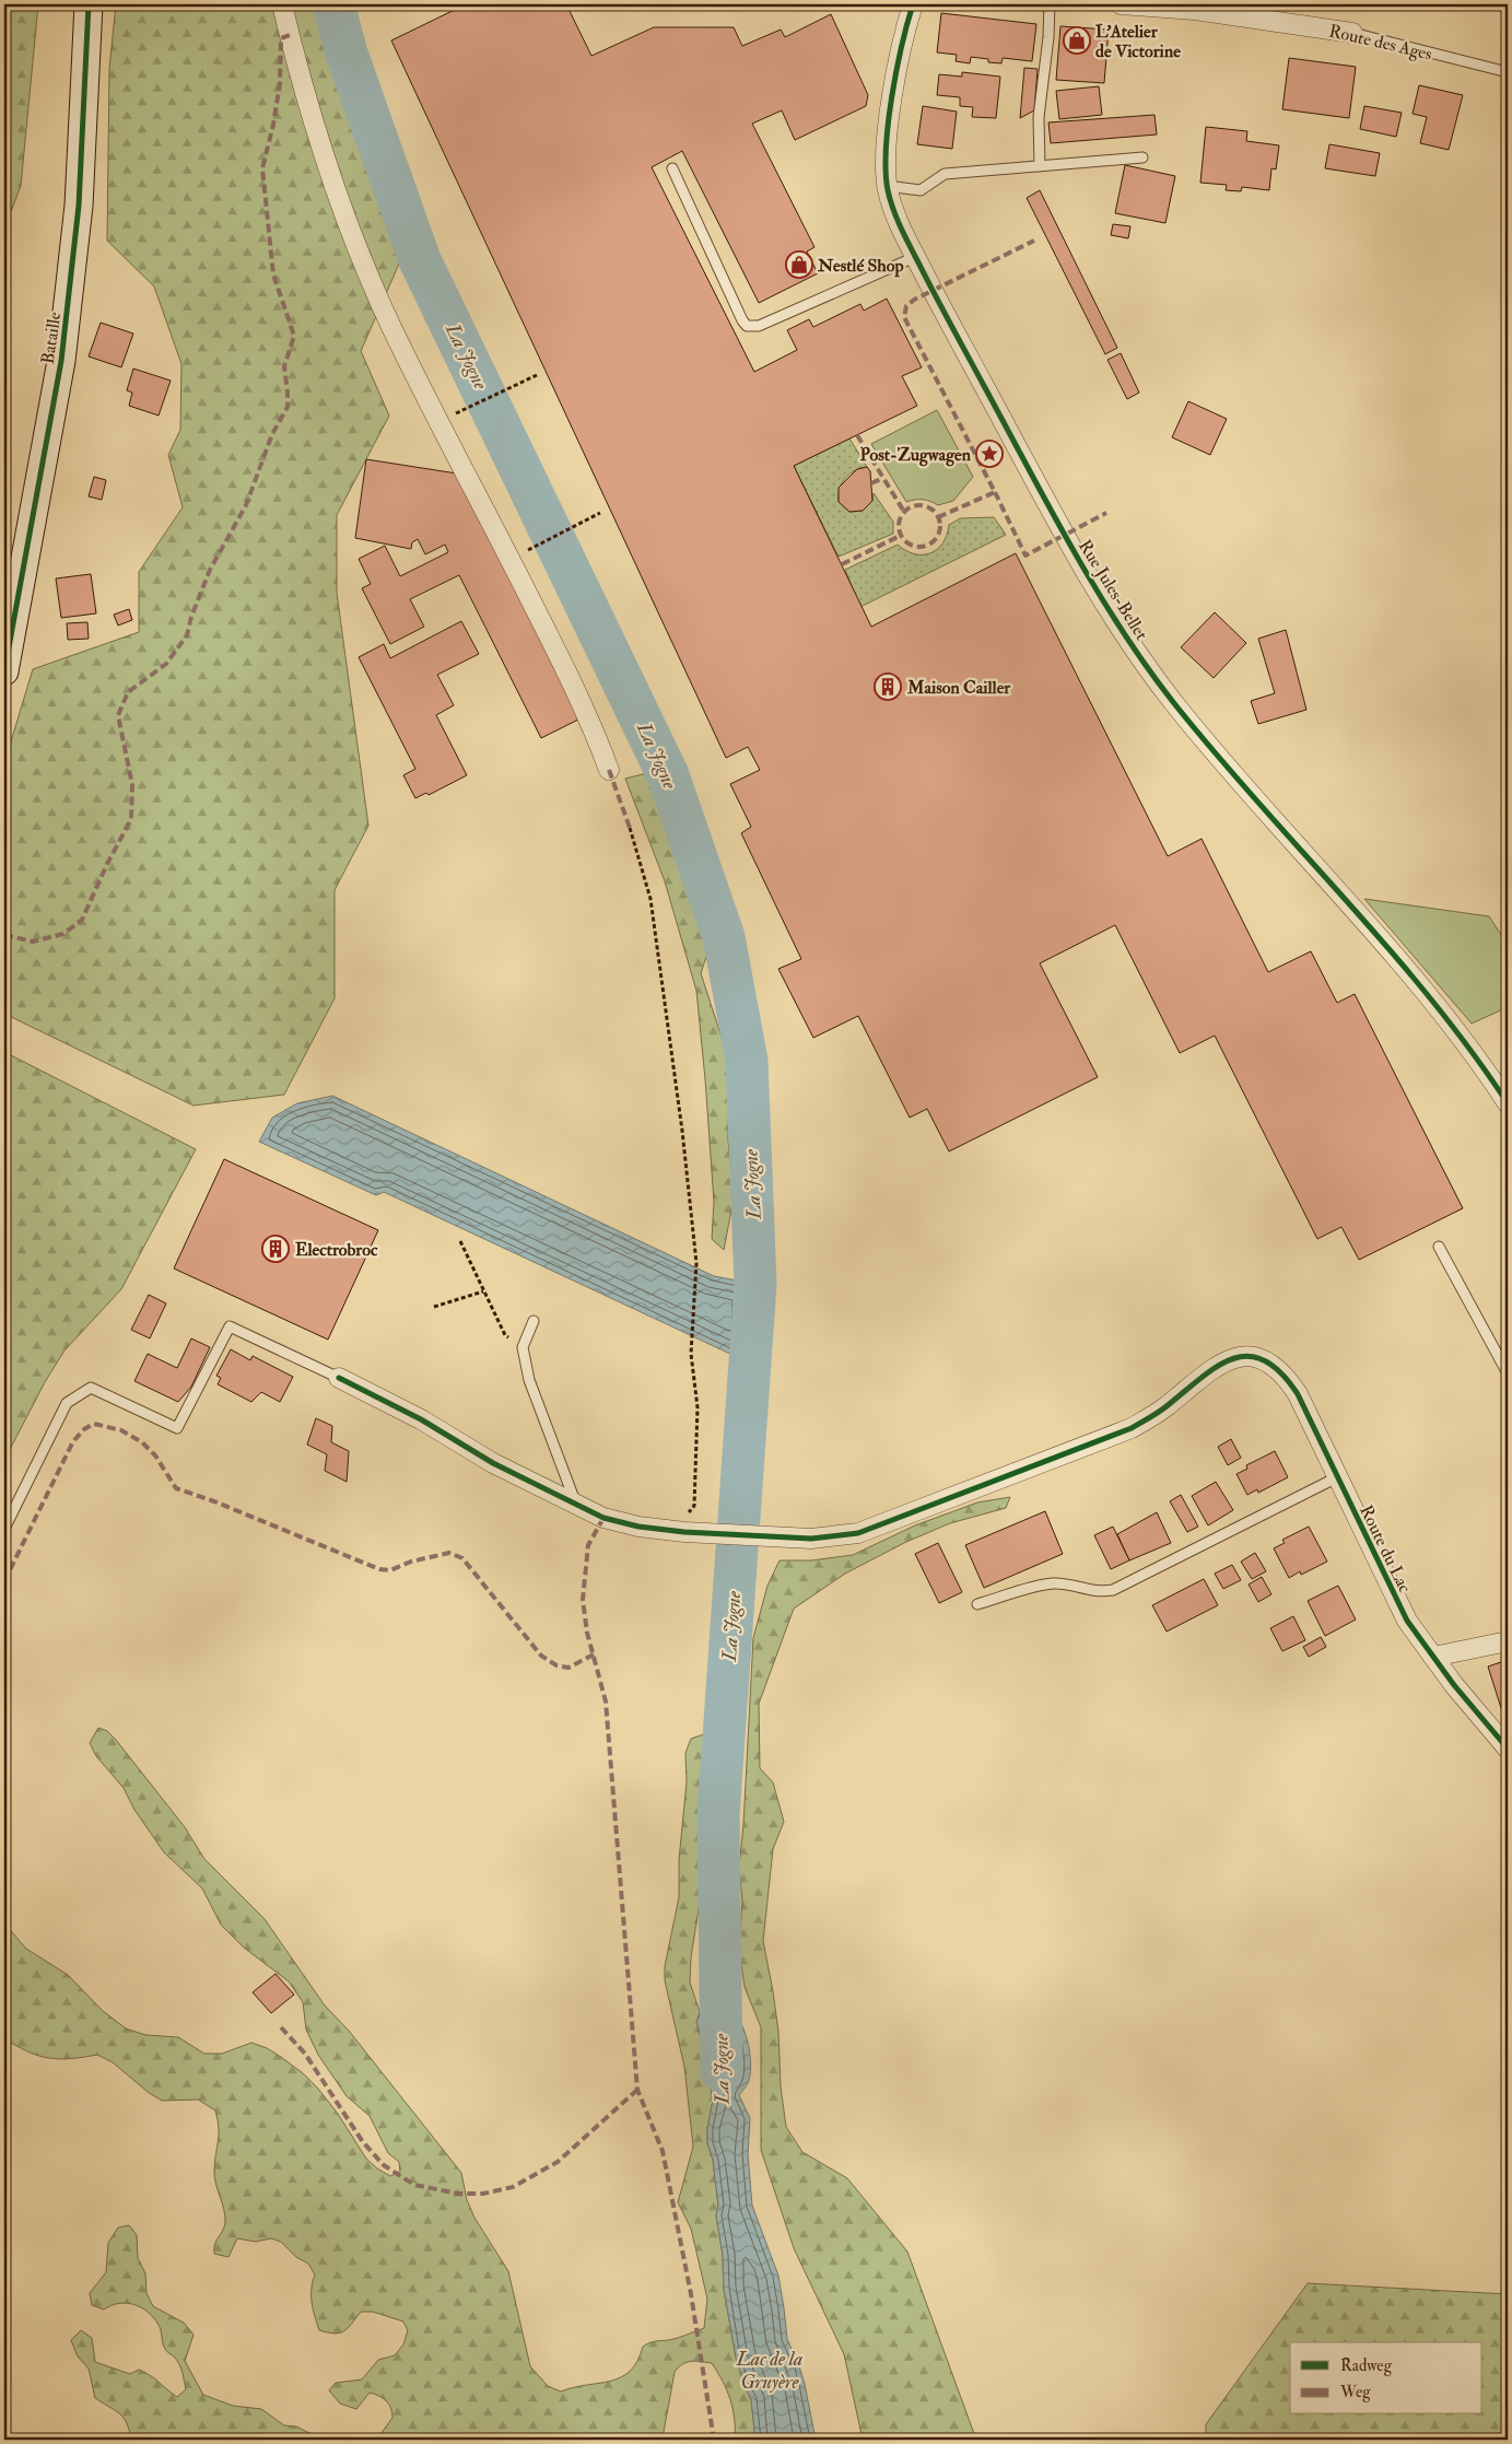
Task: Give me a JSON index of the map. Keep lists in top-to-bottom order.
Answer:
{
  "streets": {
    "main road": ["Bataille"],
    "street": ["Route des Ages", "Rue Jules-Bellet", "Route du Lac"]
  },
  "water": ["La Jogne", "Lac de la Gruyère"],
  "places": {
    "shop": ["L'Atelier de Victorine", "Nestlé Shop"],
    "place": ["Post-Zugwagen"],
    "building": ["Maison Cailler", "Electrobroc"]
  },
  "legend": ["Radweg", "Weg"]
}
